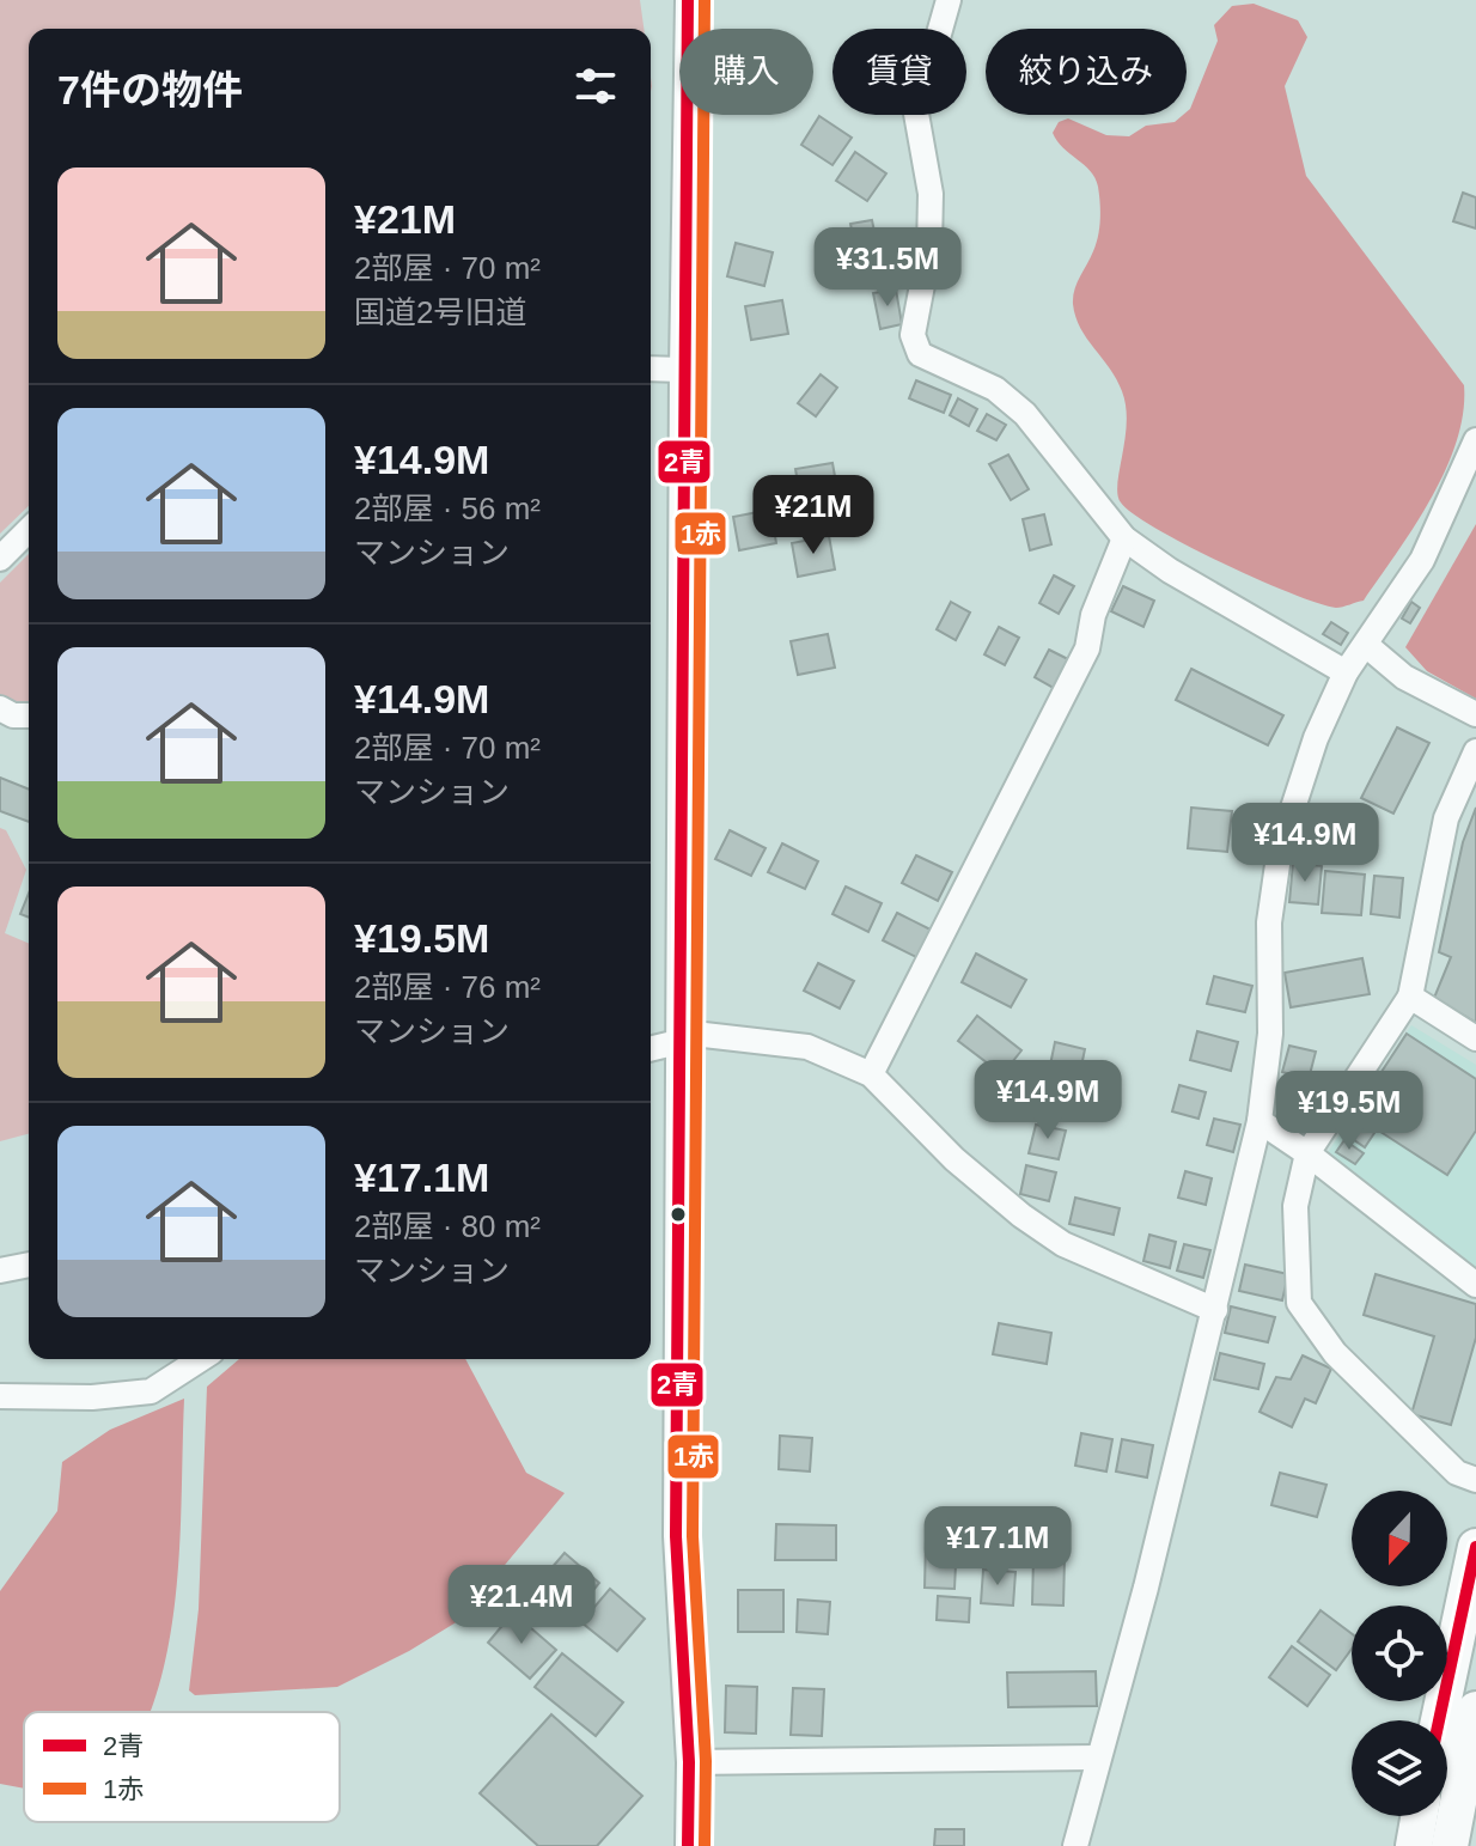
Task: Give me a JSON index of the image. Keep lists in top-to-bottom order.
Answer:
{
  "lines": ["transit line 2青", "transit line 1赤"],
  "legend": ["2青", "1赤"],
  "north": "bottom",
  "page": {
    "chip": ["購入", "賃貸", "絞り込み"],
    "heading": "7件の物件",
    "list": [
      {
        "name": "¥21M",
        "note": "2部屋 · 70 m² · 国道2号旧道"
      },
      {
        "name": "¥14.9M",
        "note": "2部屋 · 56 m² · マンション"
      },
      {
        "name": "¥14.9M",
        "note": "2部屋 · 70 m² · マンション"
      },
      {
        "name": "¥19.5M",
        "note": "2部屋 · 76 m² · マンション"
      },
      {
        "name": "¥17.1M",
        "note": "2部屋 · 80 m² · マンション"
      }
    ],
    "price": [
      "¥31.5M",
      "¥21M",
      "¥14.9M",
      "¥14.9M",
      "¥19.5M",
      "¥17.1M",
      "¥21.4M"
    ]
  }
}
